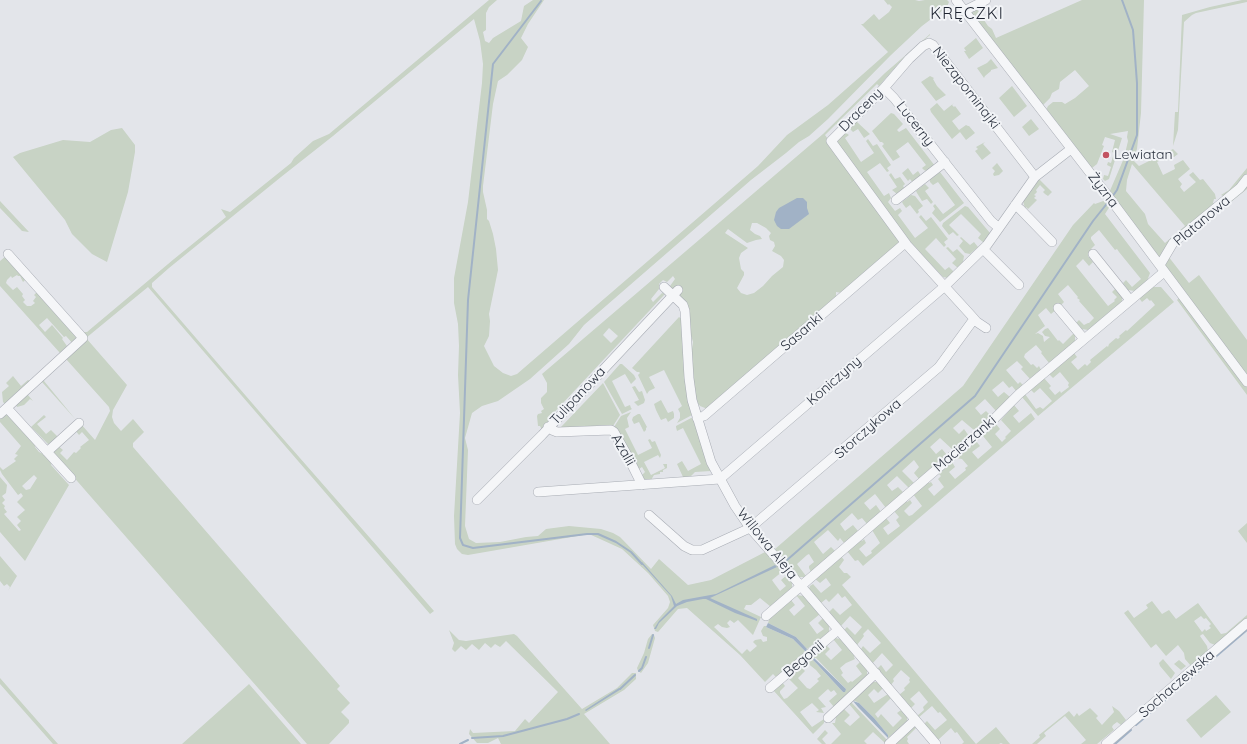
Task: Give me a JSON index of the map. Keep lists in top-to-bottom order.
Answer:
{
  "streets": {
    "street": [
      "Niezapominajki",
      "Draceny",
      "Lucerny",
      "Żyzna",
      "Platanowa",
      "Sasanki",
      "Koniczyny",
      "Tulipanowa",
      "Storczykowa",
      "Macierzanki",
      "Azalii",
      "Willowa Aleja",
      "Begonii",
      "Sochaczewska"
    ]
  },
  "crossings": [
    ["Niezapominajki", "Draceny"],
    ["Niezapominajki", "Koniczyny"],
    ["Draceny", "Lucerny"],
    ["Draceny", "Sasanki"],
    ["Lucerny", "Koniczyny"],
    ["Żyzna", "Platanowa"],
    ["Żyzna", "Koniczyny"],
    ["Żyzna", "Macierzanki"],
    ["Platanowa", "Macierzanki"],
    ["Sasanki", "Willowa Aleja"],
    ["Koniczyny", "Willowa Aleja"],
    ["Tulipanowa", "Azalii"],
    ["Tulipanowa", "Willowa Aleja"],
    ["Storczykowa", "Willowa Aleja"],
    ["Macierzanki", "Willowa Aleja"],
    ["Willowa Aleja", "Begonii"]
  ],
  "districts": ["KRĘCZKI"],
  "places": ["Lewiatan"]
}
